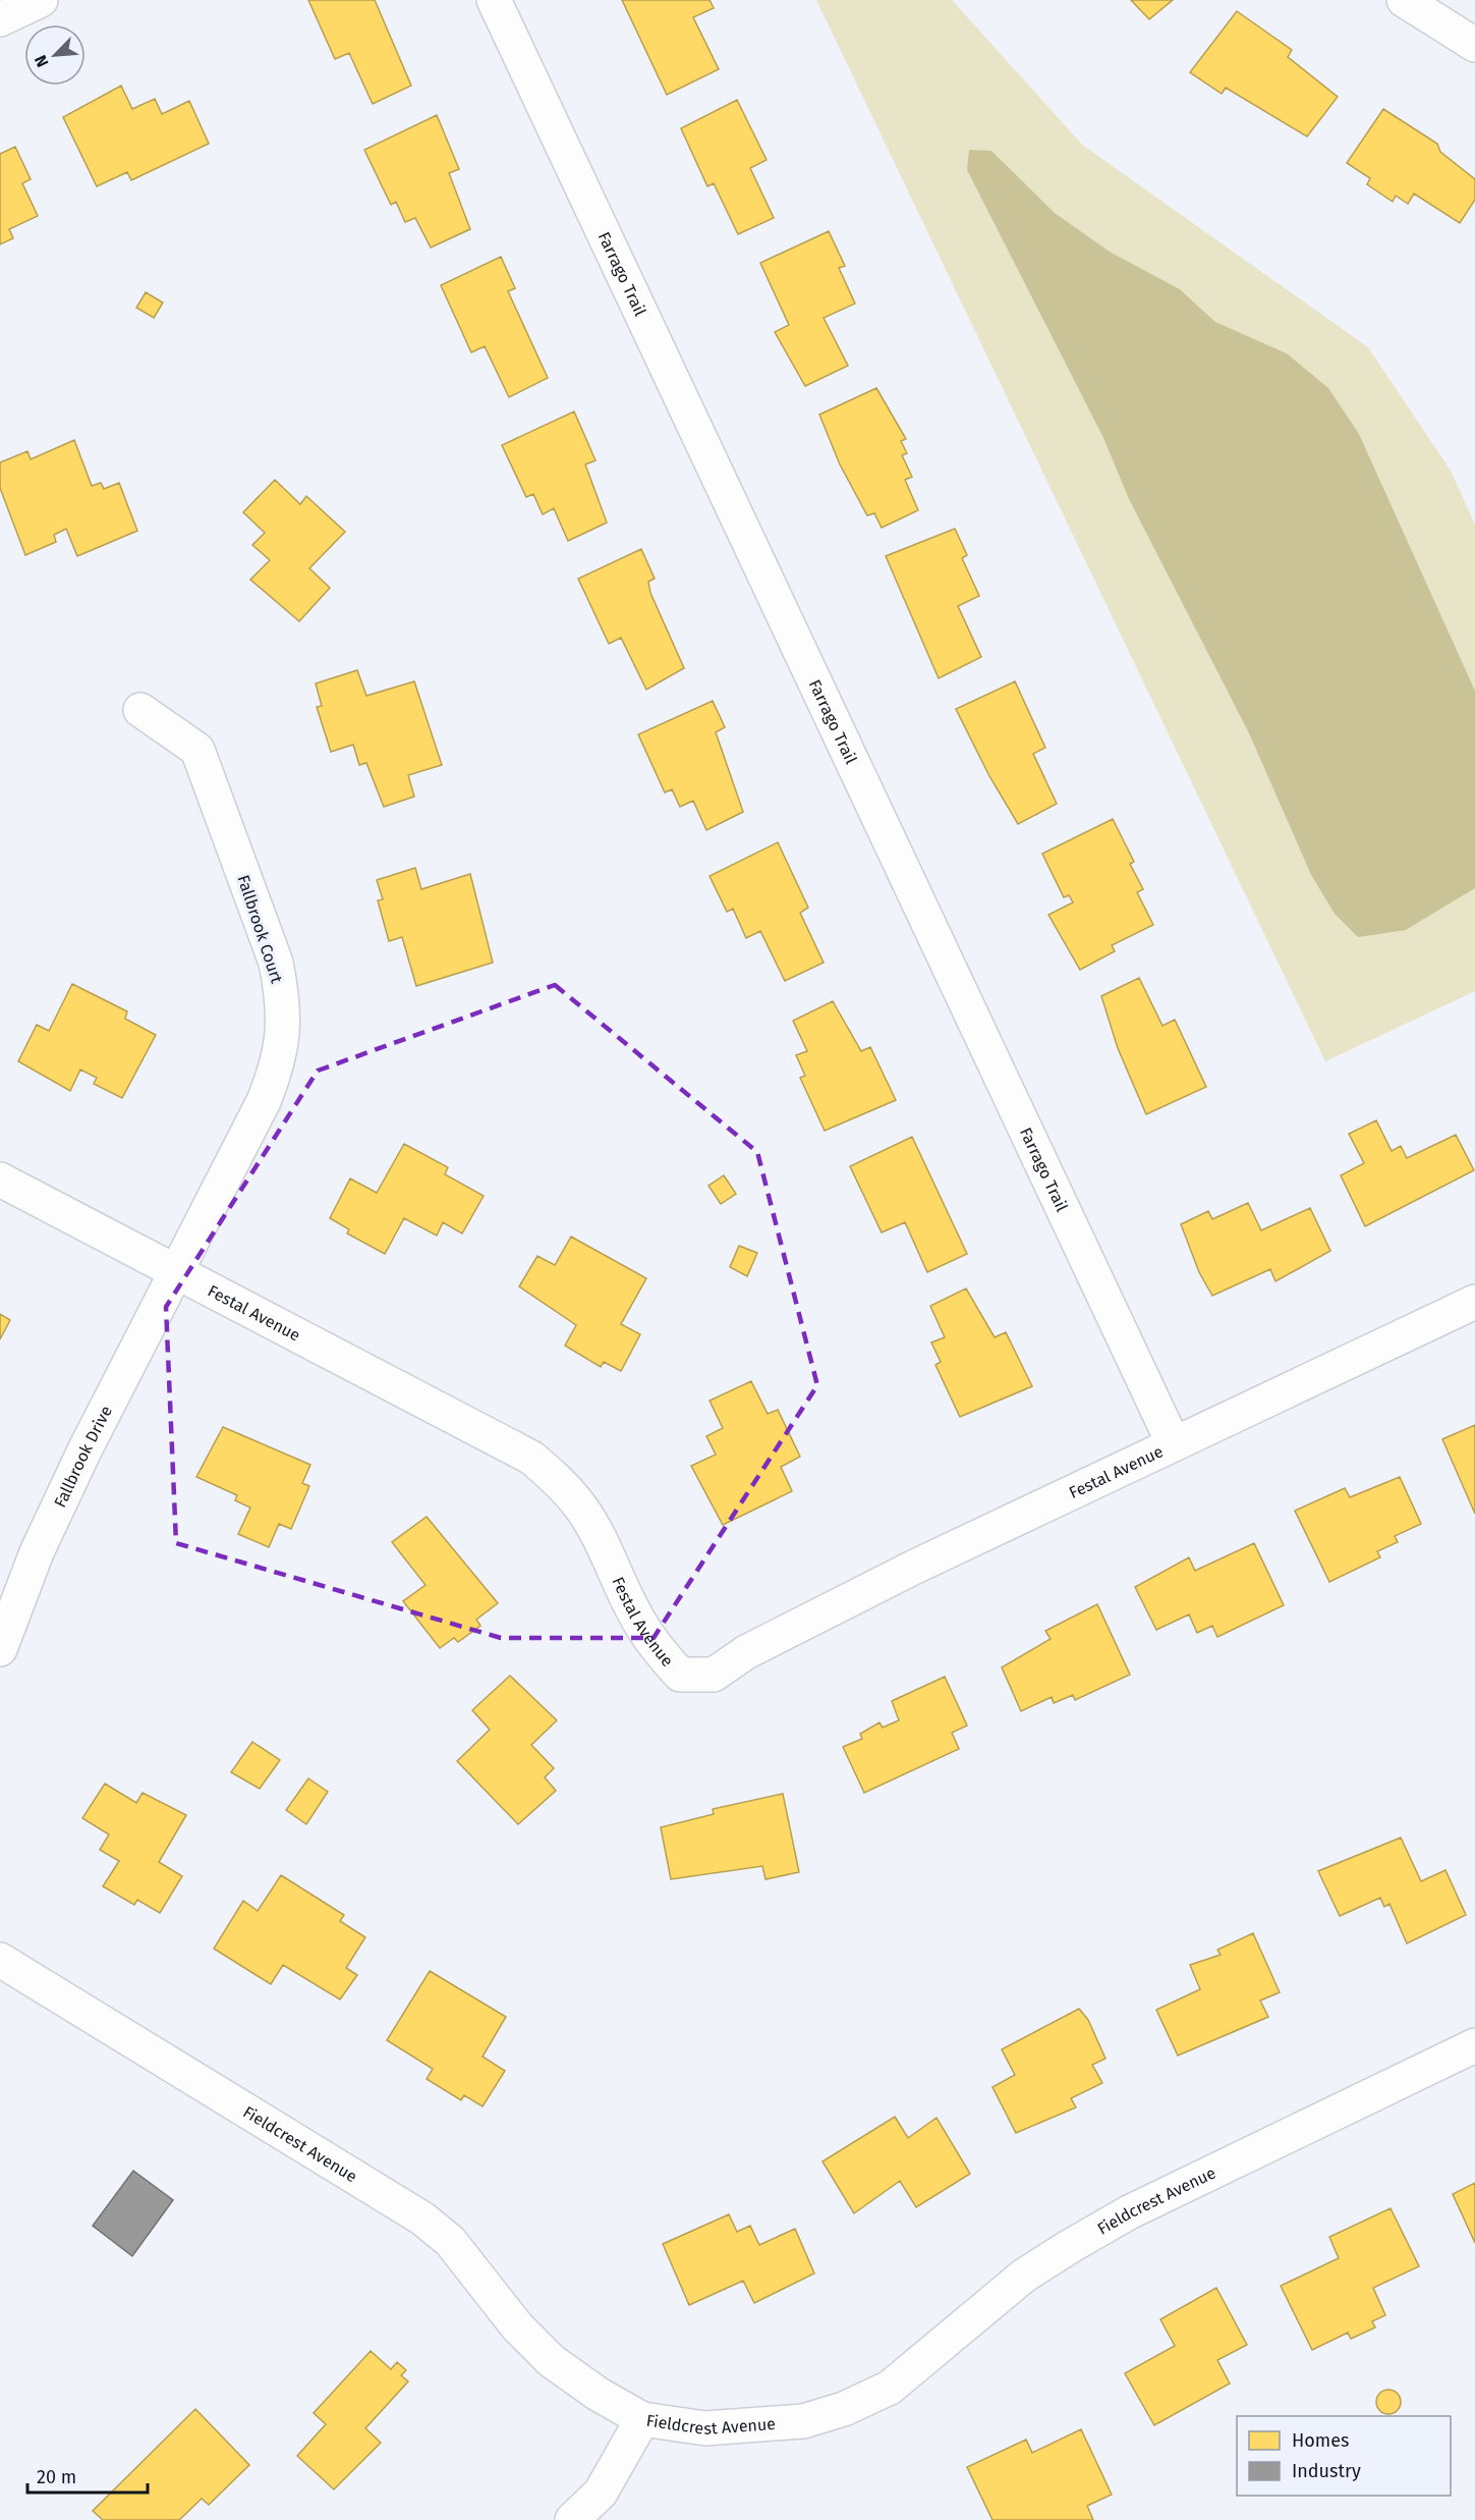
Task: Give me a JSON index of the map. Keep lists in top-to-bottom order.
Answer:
{
  "streets": {
    "street": [
      "Farrago Trail",
      "Fallbrook Court",
      "Festal Avenue",
      "Fallbrook Drive",
      "Fieldcrest Avenue"
    ]
  },
  "crossings": [
    ["Farrago Trail", "Festal Avenue"],
    ["Fallbrook Court", "Festal Avenue"],
    ["Fallbrook Court", "Fallbrook Drive"],
    ["Festal Avenue", "Fallbrook Drive"]
  ],
  "legend": ["Homes", "Industry"],
  "scale_bar": "20 m",
  "north": "bottom left"
}
